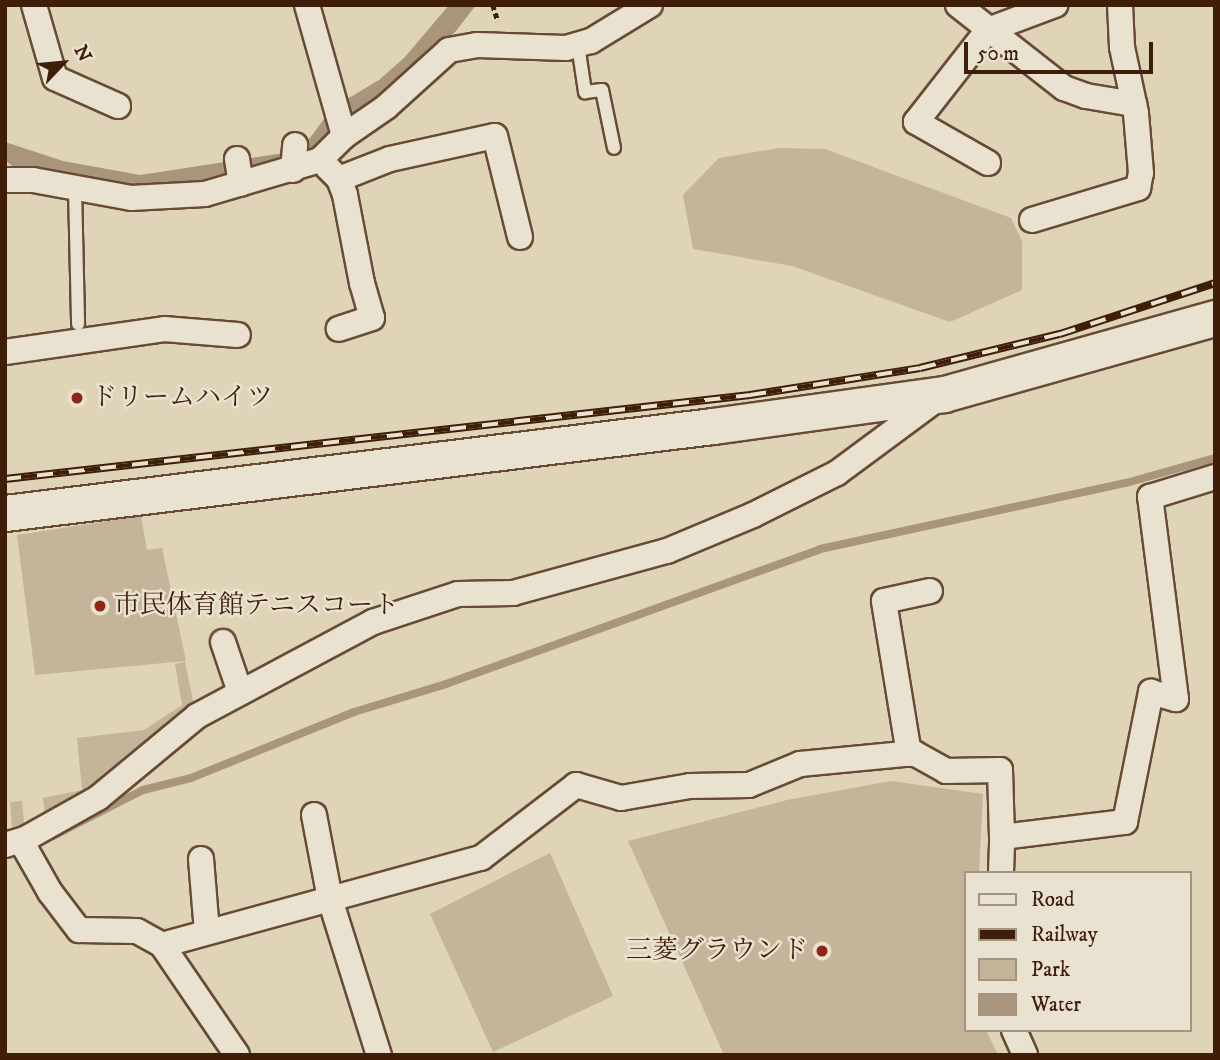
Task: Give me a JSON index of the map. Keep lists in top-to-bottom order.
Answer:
{
  "places": ["ドリームハイツ", "市民体育館テニスコート", "三菱グラウンド"],
  "legend": [
    "Road",
    "Railway",
    "Park",
    "Water"
  ],
  "scale_bar": "50 m",
  "north": "top right"
}
